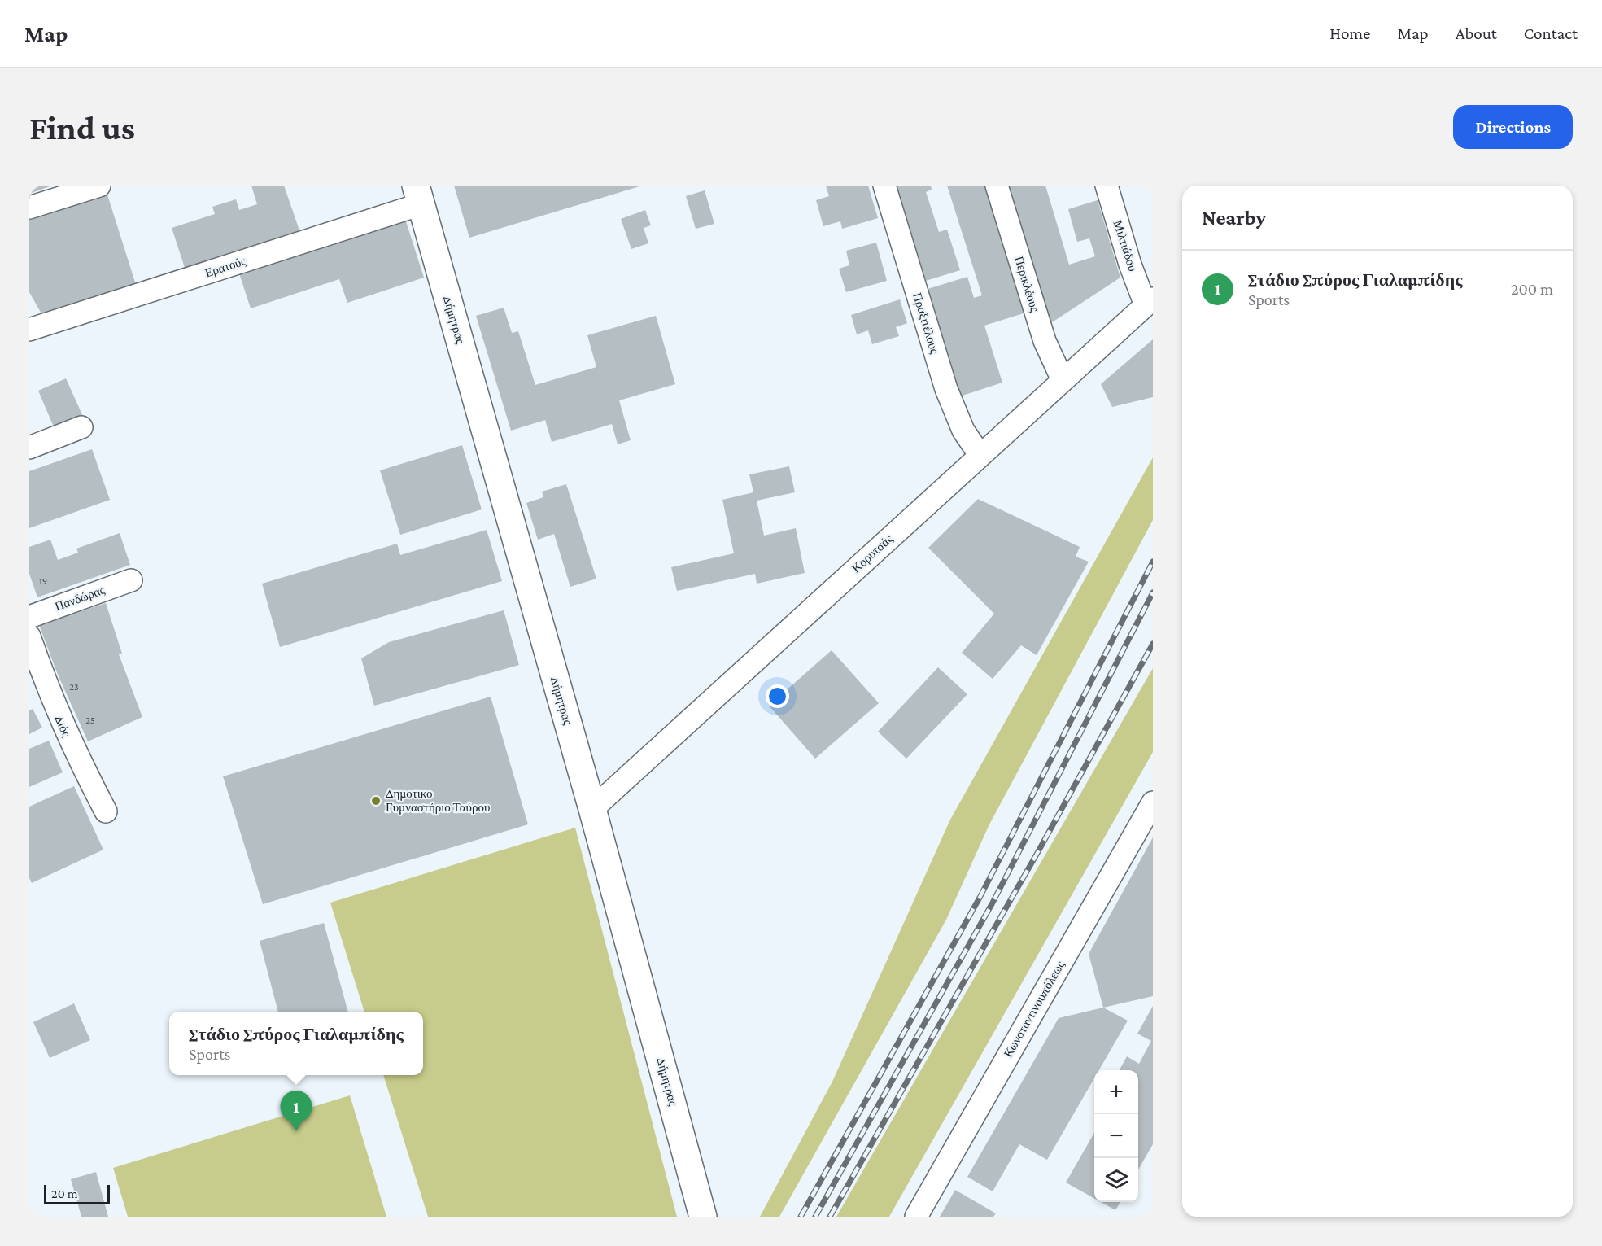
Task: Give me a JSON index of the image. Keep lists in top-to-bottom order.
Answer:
{
  "streets": {
    "street": [
      "Μιλτιάδου",
      "Ερατούς",
      "Περικλέους",
      "Δήμητρας",
      "Πραξιτέλους",
      "Κορυτσάς",
      "Πανδώρας",
      "Διός",
      "Κωνσταντινουπόλεως"
    ]
  },
  "crossings": [
    ["Μιλτιάδου", "Κορυτσάς"],
    ["Ερατούς", "Δήμητρας"],
    ["Περικλέους", "Κορυτσάς"],
    ["Δήμητρας", "Κορυτσάς"],
    ["Πραξιτέλους", "Κορυτσάς"]
  ],
  "places": ["Δημοτικο Γυμναστήριο Ταύρου"],
  "house_numbers": ["19", "23", "25"],
  "scale_bar": "20 m",
  "page": {
    "header": "Map",
    "nav": [
      "Home",
      "Map",
      "About",
      "Contact"
    ],
    "buttons": "Directions",
    "title": "Find us",
    "heading": "Nearby",
    "list": [
      {
        "mark": "1",
        "name": "Στάδιο Σπύρος Γιαλαμπίδης",
        "note": "Sports",
        "value": "200 m"
      }
    ],
    "popup": ["Στάδιο Σπύρος Γιαλαμπίδης", "Sports"],
    "map_buttons": ["+", "−"],
    "pins": "1",
    "scale": "20 m"
  }
}
